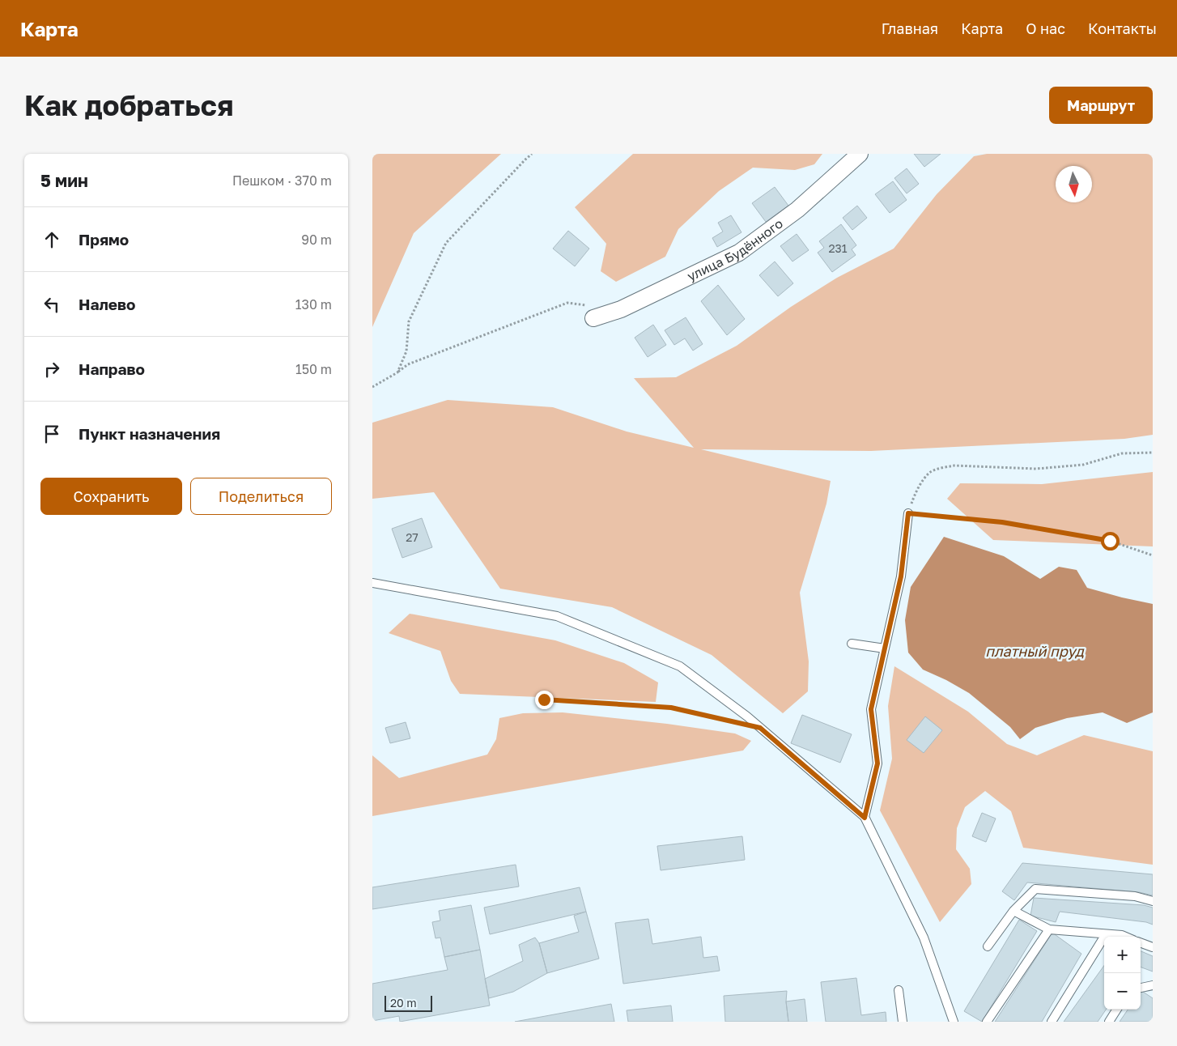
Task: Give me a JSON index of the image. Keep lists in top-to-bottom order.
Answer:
{
  "streets": {
    "street": ["улица Будённого"]
  },
  "water": ["платный пруд"],
  "house_numbers": ["231", "27"],
  "scale_bar": "20 m",
  "north": "bottom",
  "page": {
    "header": "Карта",
    "nav": [
      "Главная",
      "Карта",
      "О нас",
      "Контакты"
    ],
    "buttons": [
      "Маршрут",
      ["Сохранить", "Поделиться"]
    ],
    "title": "Как добраться",
    "heading": ["5 мин", "Пешком · 370 m"],
    "list": [
      ["Прямо", "90 m"],
      ["Налево", "130 m"],
      ["Направо", "150 m"],
      "Пункт назначения"
    ],
    "map_buttons": ["+", "−"],
    "scale": "20 m"
  }
}
